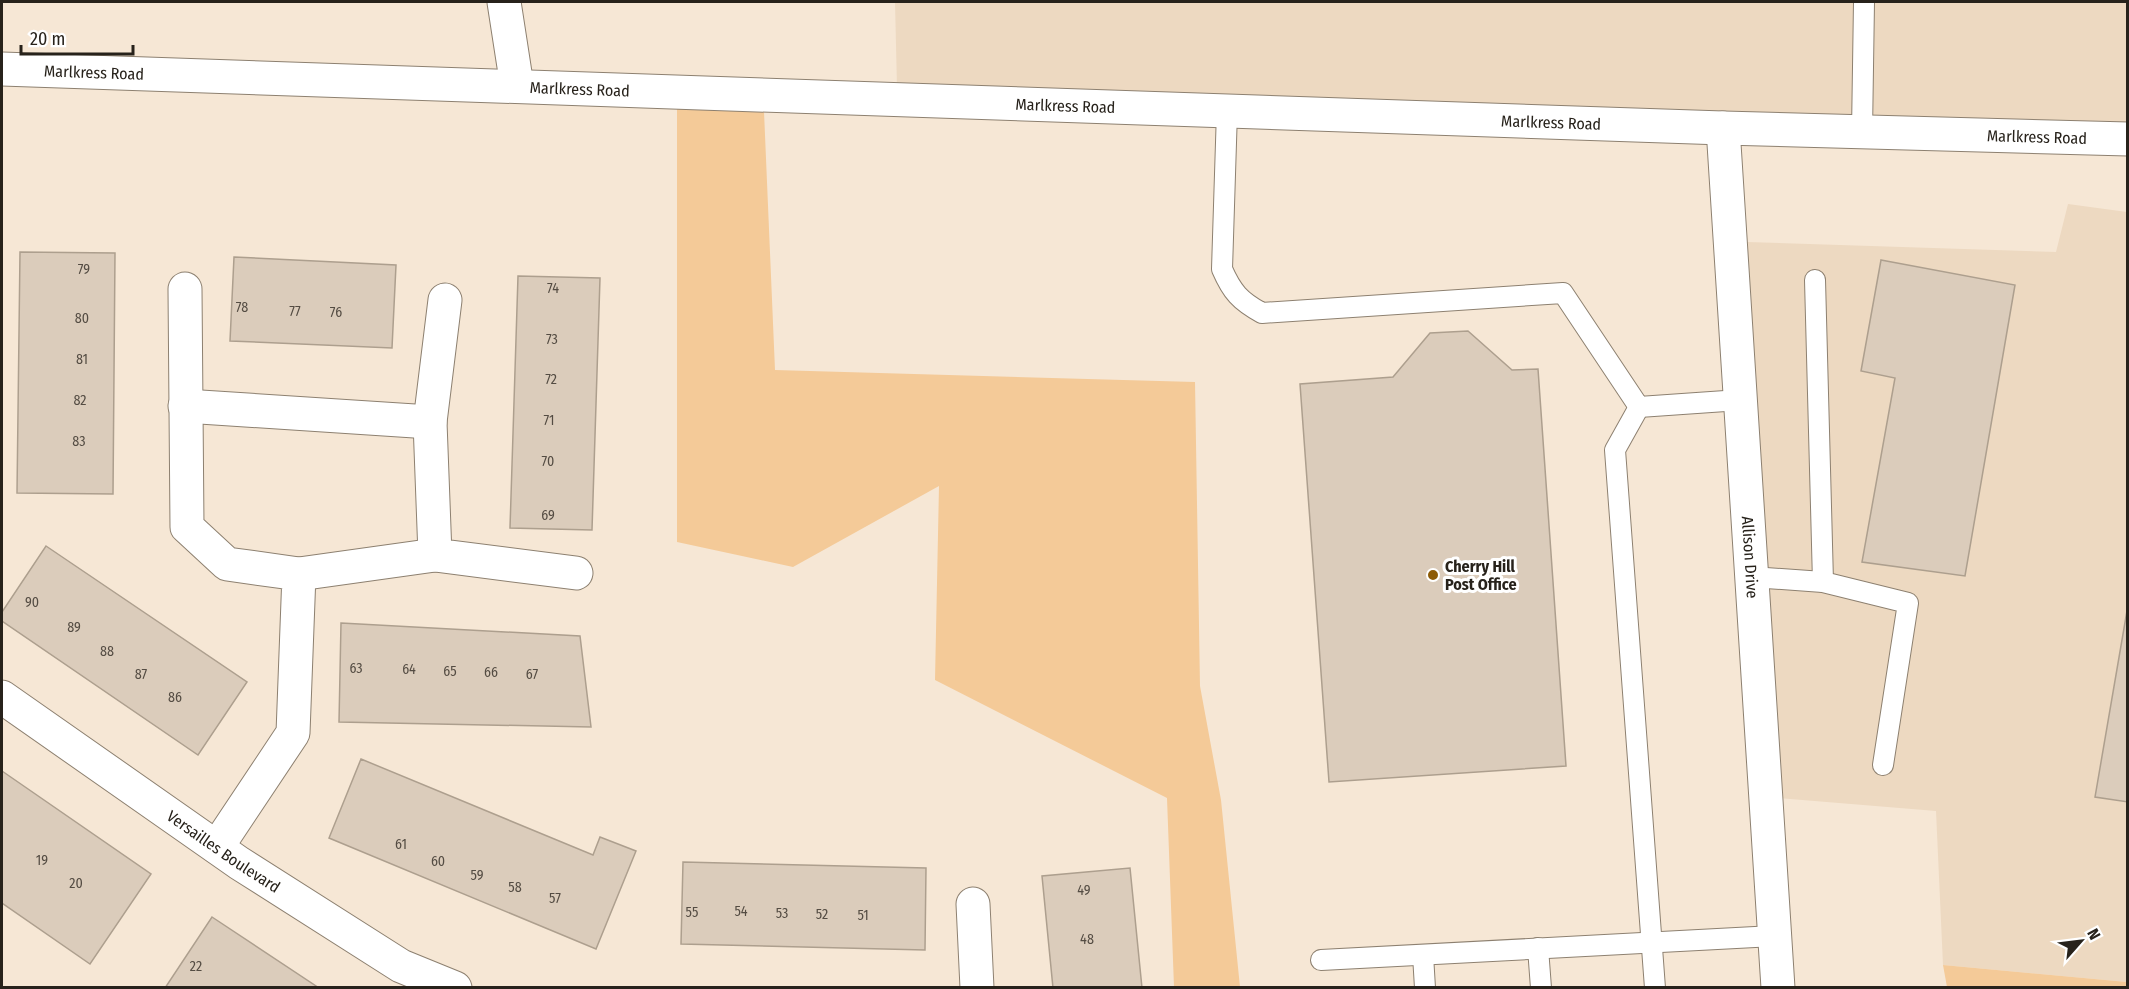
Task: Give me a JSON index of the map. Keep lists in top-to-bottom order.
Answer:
{
  "streets": {
    "street": ["Marlkress Road", "Allison Drive", "Versailles Boulevard"]
  },
  "crossings": [
    ["Marlkress Road", "Allison Drive"]
  ],
  "places": ["Cherry Hill Post Office"],
  "house_numbers": [
    "79",
    "74",
    "78",
    "77",
    "76",
    "80",
    "73",
    "81",
    "72",
    "82",
    "71",
    "83",
    "70",
    "69",
    "90",
    "89",
    "88",
    "63",
    "64",
    "65",
    "66",
    "87",
    "67",
    "86",
    "61",
    "19",
    "60",
    "59",
    "20",
    "58",
    "49",
    "57",
    "54",
    "55",
    "53",
    "52",
    "51",
    "48",
    "22"
  ],
  "scale_bar": "20 m",
  "north": "top right"
}
